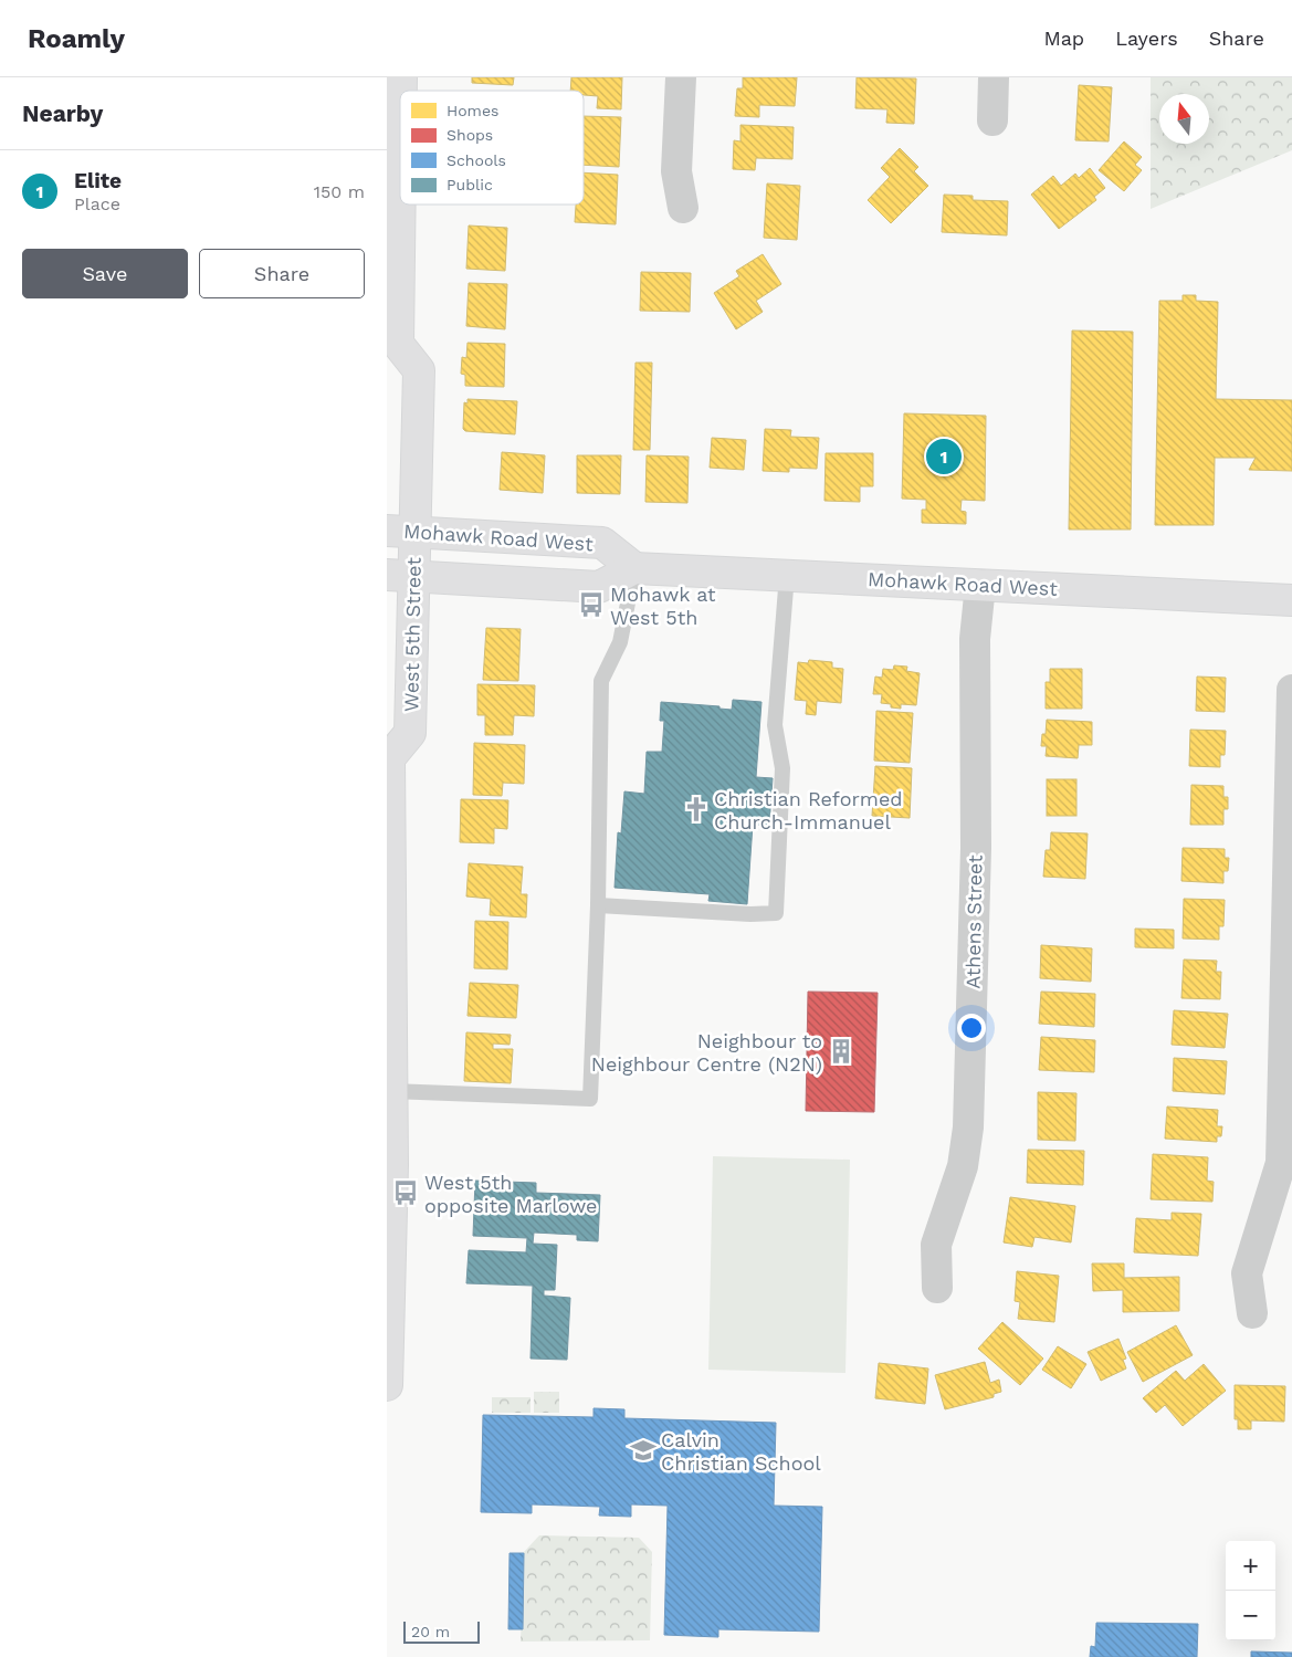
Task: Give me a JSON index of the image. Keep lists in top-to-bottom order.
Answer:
{
  "streets": {
    "main road": ["Mohawk Road West", "West 5th Street"],
    "street": ["Athens Street"]
  },
  "crossings": [
    ["Mohawk Road West", "West 5th Street"],
    ["Mohawk Road West", "Athens Street"]
  ],
  "places": {
    "bus stop": ["Mohawk at West 5th", "West 5th opposite Marlowe"],
    "church": ["Christian Reformed Church-Immanuel"],
    "building": ["Neighbour to Neighbour Centre (N2N)"],
    "school or university": ["Calvin Christian School"]
  },
  "legend": [
    "Homes",
    "Shops",
    "Schools",
    "Public"
  ],
  "scale_bar": "20 m",
  "north": "top",
  "page": {
    "header": "Roamly",
    "nav": ["Map", "Layers", "Share"],
    "heading": "Nearby",
    "list": [
      {
        "mark": "1",
        "name": "Elite",
        "note": "Place",
        "value": "150 m"
      }
    ],
    "buttons": ["Save", "Share"],
    "pins": "1",
    "map_buttons": ["+", "−"],
    "scale": "20 m"
  }
}
